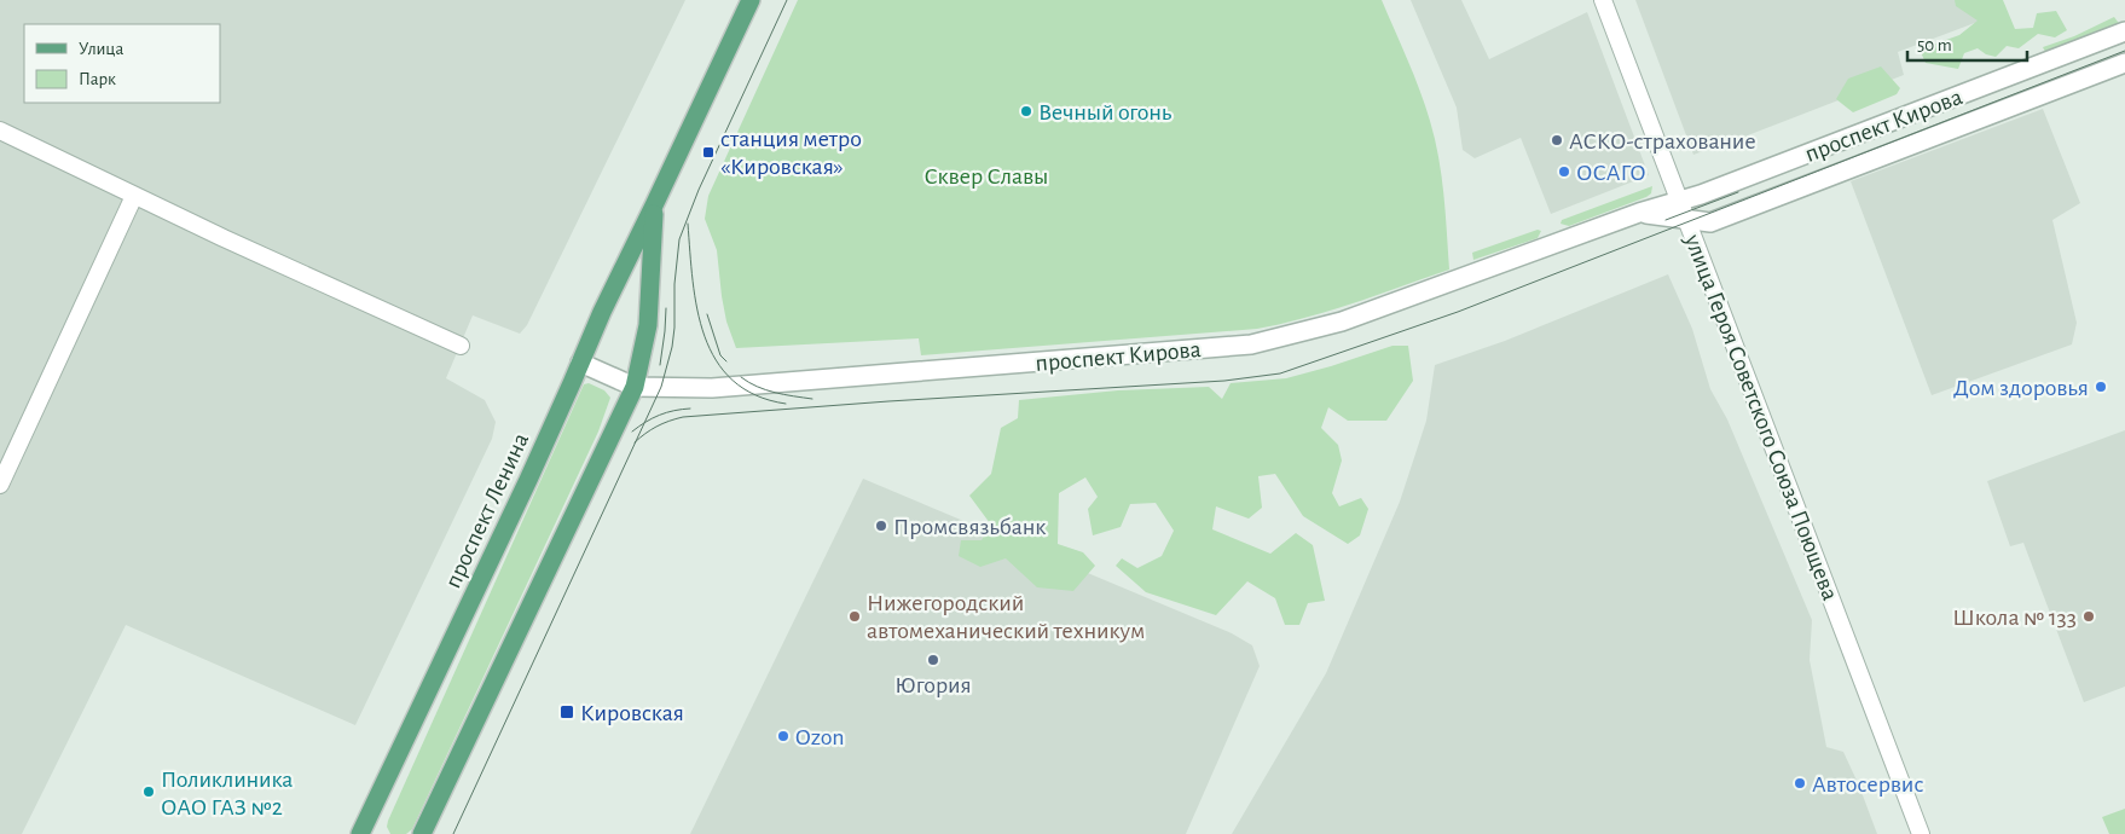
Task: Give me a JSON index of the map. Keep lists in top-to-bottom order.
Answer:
{
  "streets": {
    "main road": ["проспект Ленина"],
    "street": ["проспект Кирова", "улица Героя Советского Союза Поющева"]
  },
  "crossings": [
    ["проспект Кирова", "улица Героя Советского Союза Поющева"],
    ["проспект Кирова", "проспект Ленина"]
  ],
  "parks": ["Сквер Славы"],
  "places": {
    "other": [
      "Вечный огонь",
      "АСКО-страхование",
      "ОСАГО",
      "Дом здоровья",
      "Промсвязьбанк",
      "Нижегородский автомеханический техникум",
      "Школа № 133",
      "Югория",
      "Ozon",
      "Автосервис",
      "Поликлиника ОАО ГАЗ №2"
    ],
    "transit": ["станция метро «Кировская»", "Кировская"]
  },
  "legend": ["Улица", "Парк"],
  "scale_bar": "50 m"
}
